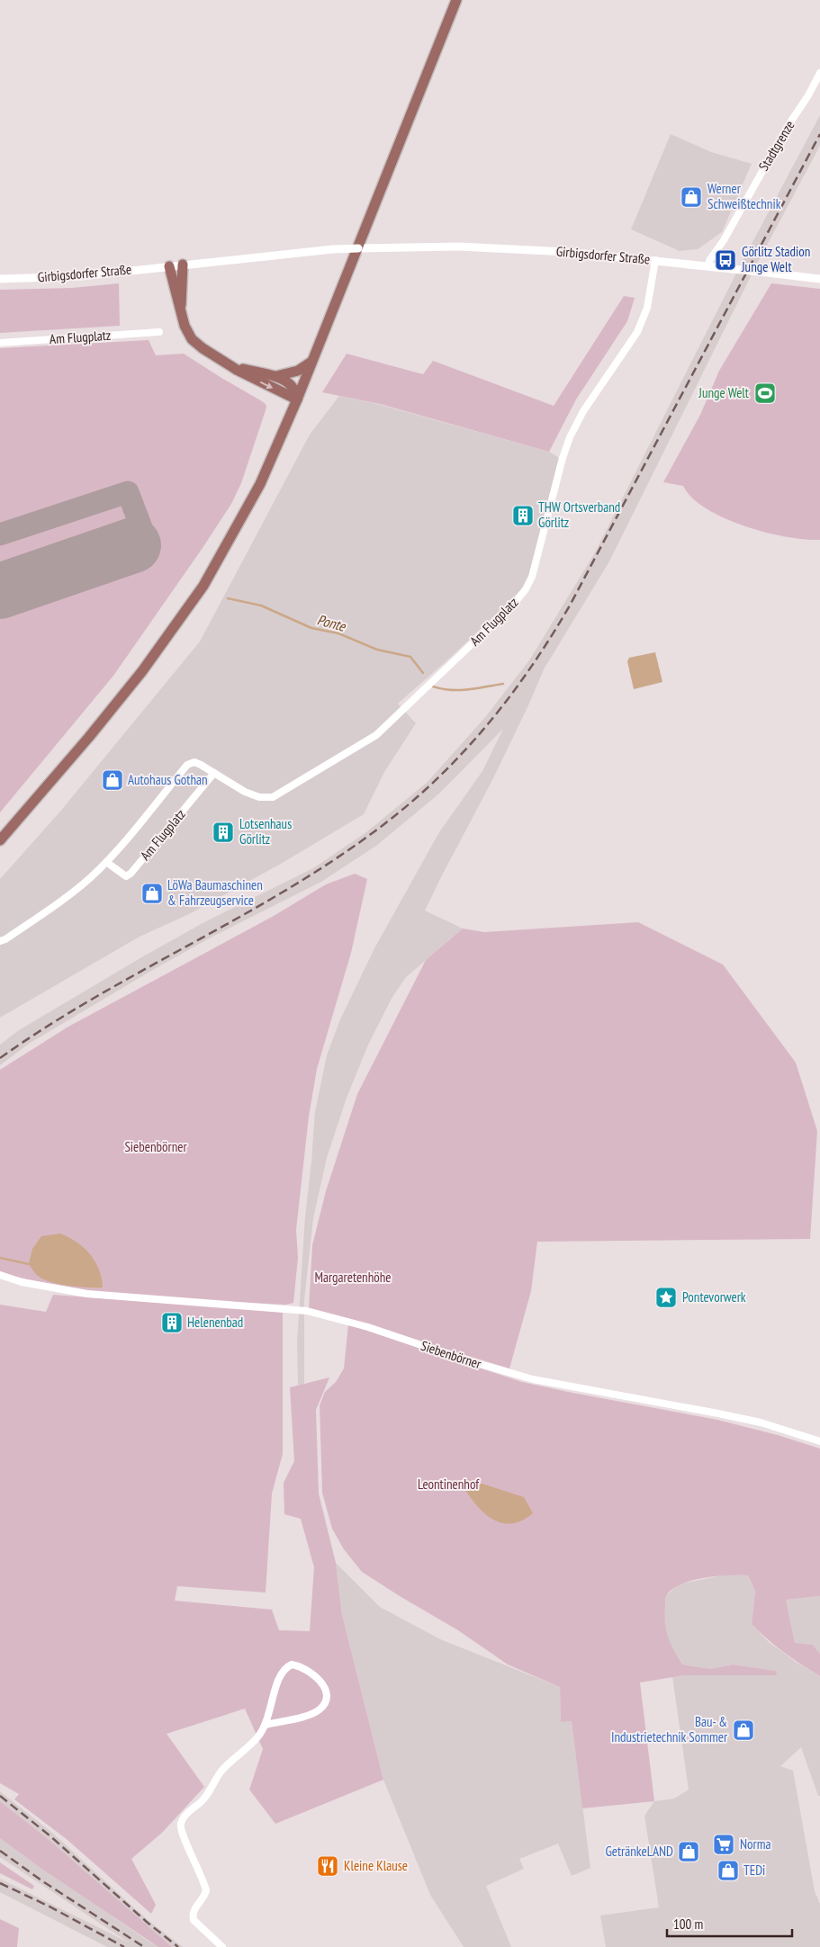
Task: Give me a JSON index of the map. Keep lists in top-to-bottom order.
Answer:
{
  "streets": {
    "street": [
      "Stadtgrenze",
      "Girbigsdorfer Straße",
      "Am Flugplatz",
      "Siebenbörner"
    ]
  },
  "crossings": [
    ["Stadtgrenze", "Girbigsdorfer Straße"],
    ["Girbigsdorfer Straße", "Am Flugplatz"]
  ],
  "water": ["Ponte"],
  "parks": ["Siebenbörner", "Margaretenhöhe", "Leontinenhof"],
  "places": {
    "shop": [
      "Werner Schweißtechnik",
      "Autohaus Gothan",
      "LöWa Baumaschinen & Fahrzeugservice",
      "Bau- & Industrietechnik Sommer",
      "GetränkeLAND",
      "TEDi"
    ],
    "bus stop": ["Görlitz Stadion Junge Welt"],
    "sports": ["Junge Welt"],
    "building": ["THW Ortsverband Görlitz", "Lotsenhaus Görlitz", "Helenenbad"],
    "place": ["Pontevorwerk"],
    "supermarket": ["Norma"],
    "restaurant": ["Kleine Klause"]
  },
  "scale_bar": "100 m"
}
